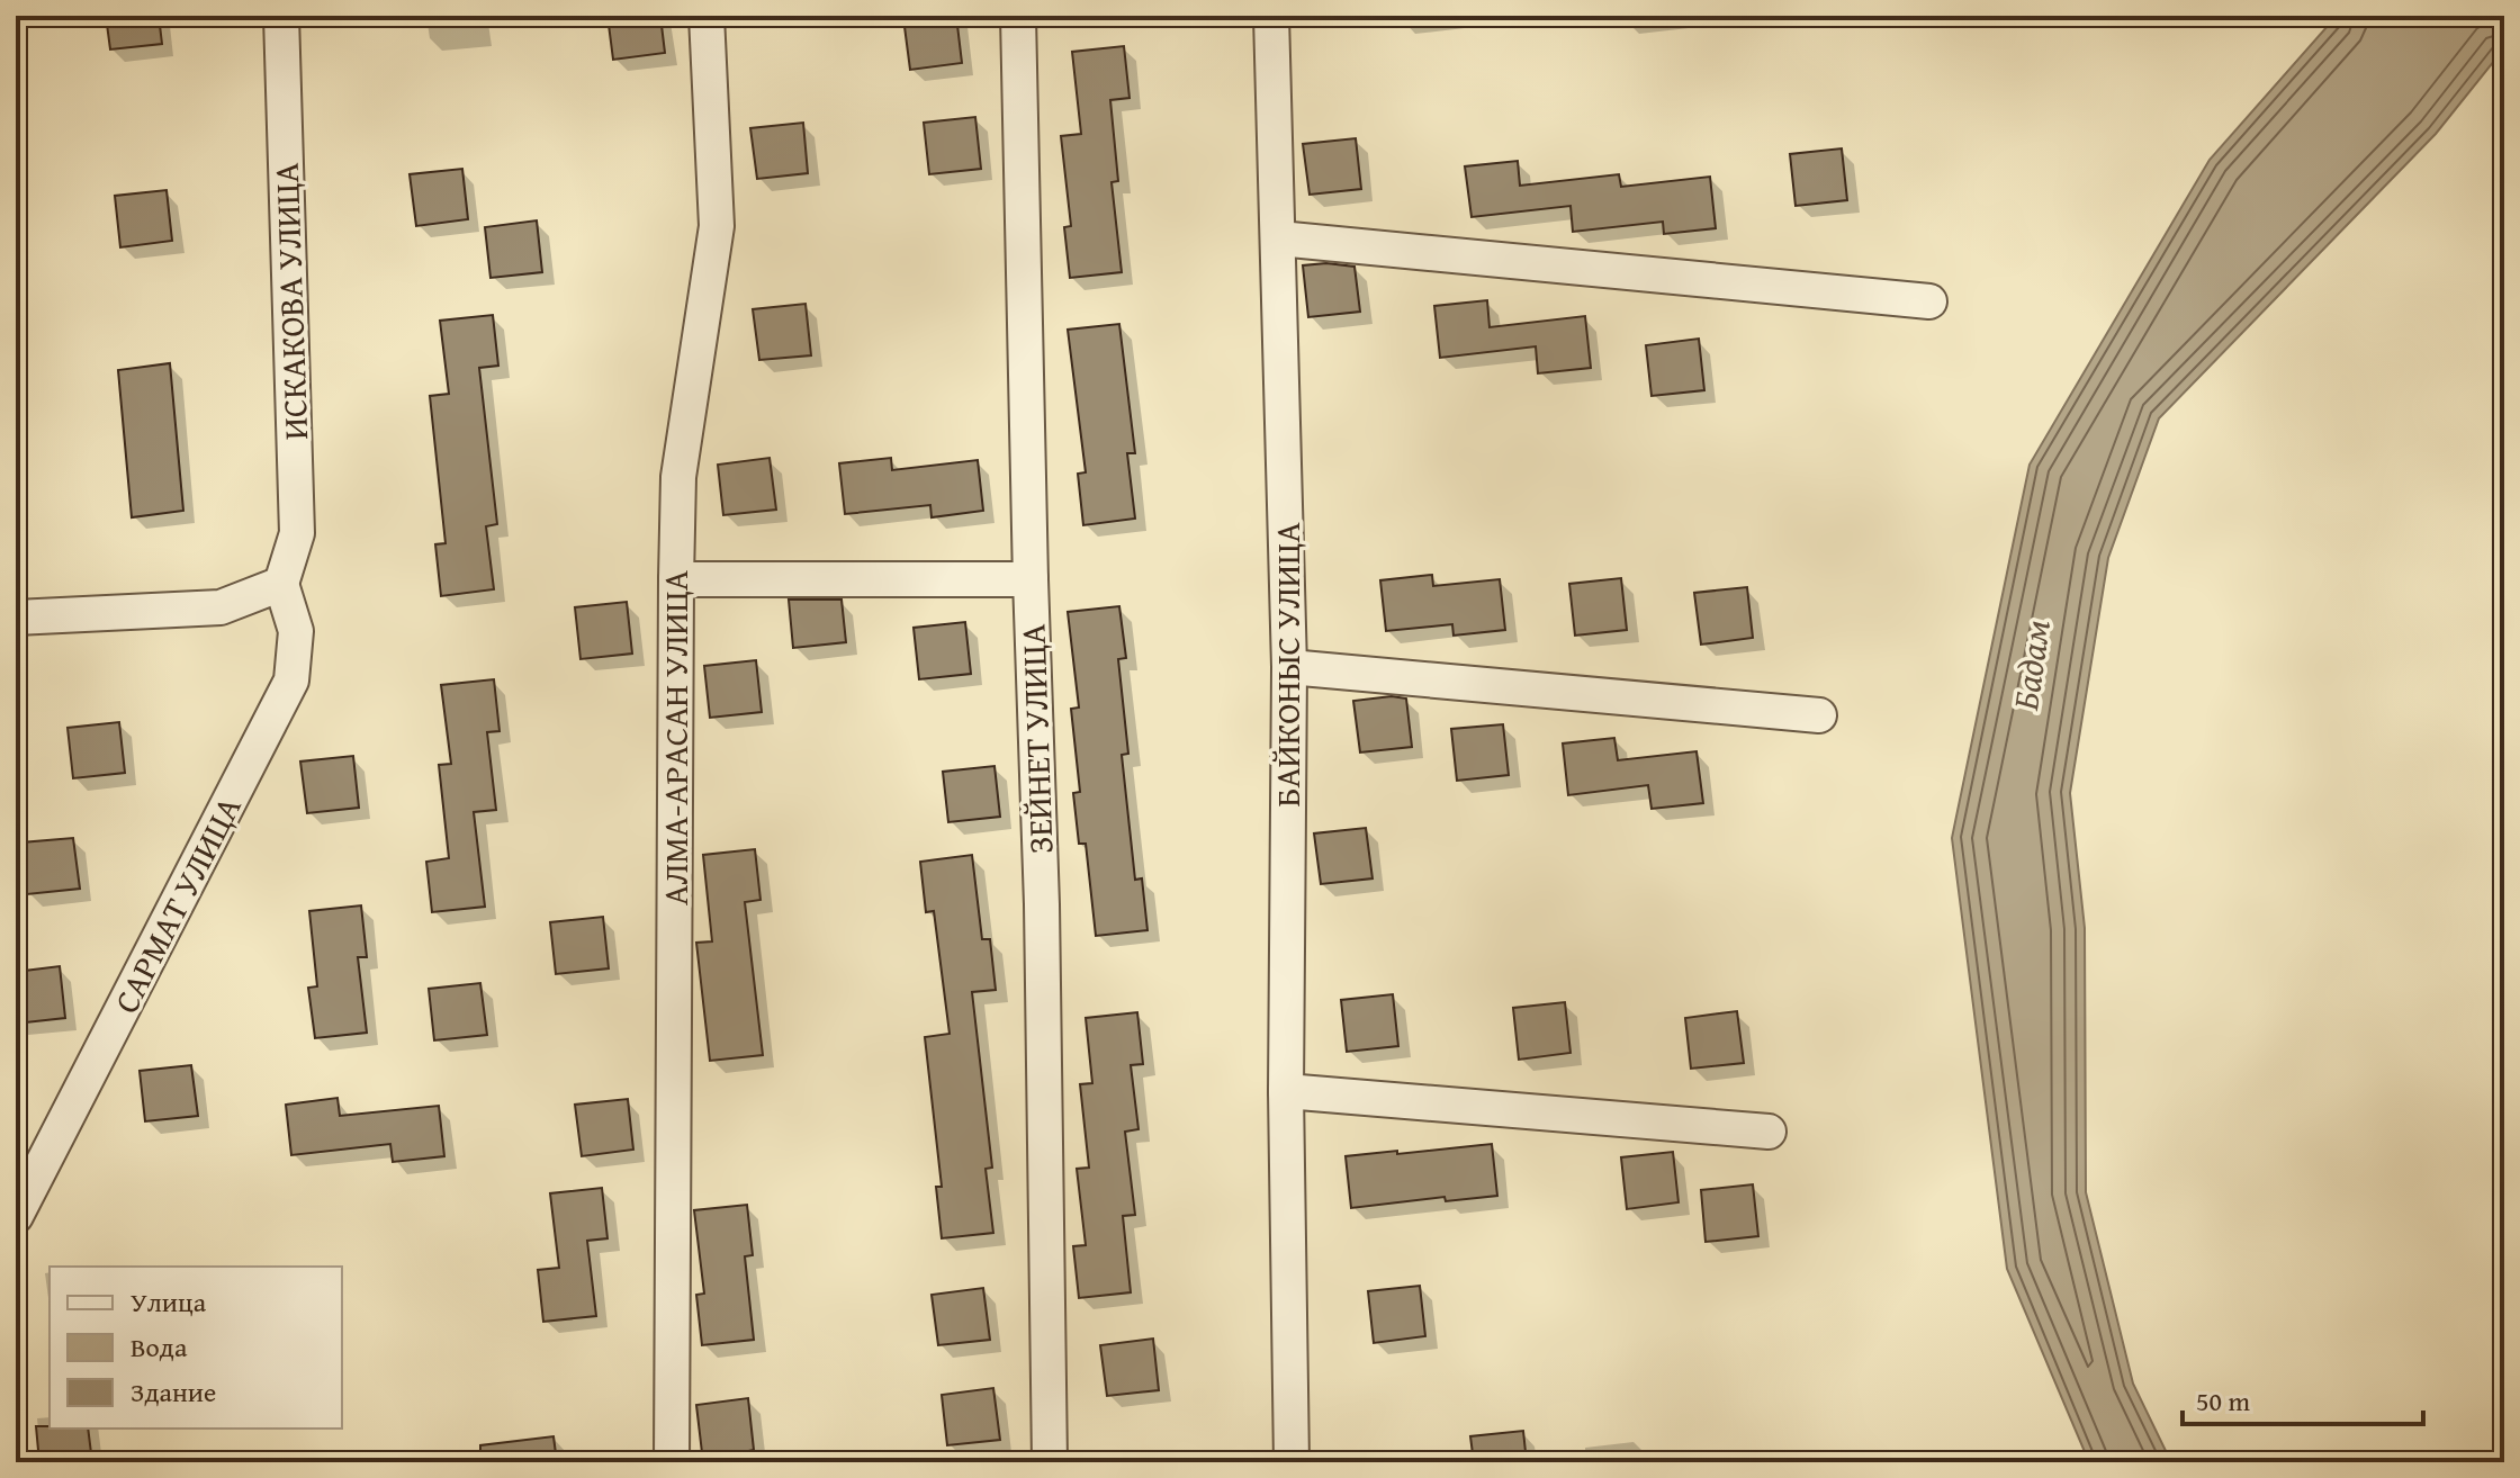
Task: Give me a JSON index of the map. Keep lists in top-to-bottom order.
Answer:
{
  "streets": {
    "street": [
      "ИСКАКОВА УЛИЦА",
      "БАЙКОНЫС УЛИЦА",
      "АЛМА-АРАСАН УЛИЦА",
      "ЗЕЙНЕТ УЛИЦА",
      "САРМАТ УЛИЦА"
    ]
  },
  "crossings": [
    ["ИСКАКОВА УЛИЦА", "САРМАТ УЛИЦА"]
  ],
  "water": ["Бадам"],
  "legend": ["Улица", "Вода", "Здание"],
  "scale_bar": "50 m"
}
